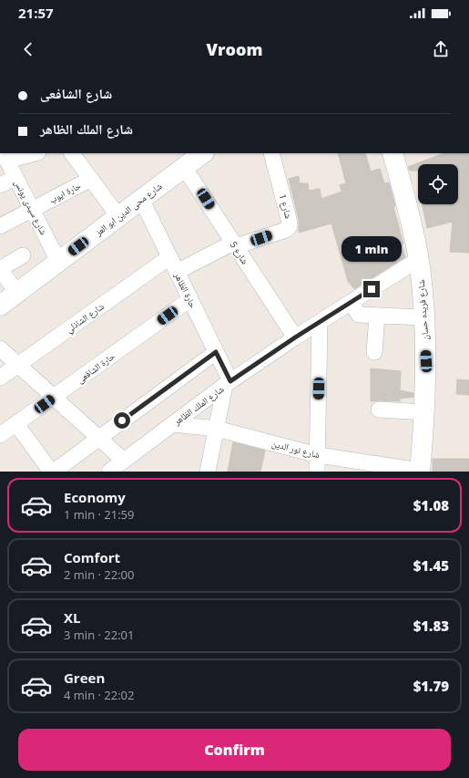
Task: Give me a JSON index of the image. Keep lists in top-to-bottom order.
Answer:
{
  "streets": {
    "main road": ["شارع محى الدين ابو العز", "شارع فريده حسان"],
    "street": [
      "حارة ايوب",
      "شارع 1",
      "شارع سيدى يونس",
      "شارع 5",
      "حارة الظاهر",
      "شارع الشاذلي",
      "حارة الشافعى",
      "شارع الملك الظاهر",
      "شارع نور الدين"
    ]
  },
  "crossings": [
    ["حارة ايوب", "شارع سيدى يونس"],
    ["شارع 1", "شارع 5"],
    ["شارع سيدى يونس", "شارع محى الدين ابو العز"],
    ["شارع محى الدين ابو العز", "شارع 5"],
    ["شارع محى الدين ابو العز", "حارة الظاهر"],
    ["شارع 5", "شارع الملك الظاهر"],
    ["حارة الظاهر", "شارع الشاذلي"],
    ["حارة الظاهر", "حارة الشافعى"],
    ["حارة الظاهر", "شارع الملك الظاهر"],
    ["شارع فريده حسان", "شارع الملك الظاهر"],
    ["شارع فريده حسان", "شارع نور الدين"],
    ["شارع الملك الظاهر", "شارع نور الدين"]
  ],
  "page": {
    "status": "21:57",
    "header": "Vroom",
    "banner": ["شارع الشافعى", "شارع الملك الظاهر"],
    "bubble": "1 min",
    "list": [
      {
        "name": "Economy",
        "note": "1 min · 21:59",
        "value": "$1.08"
      },
      {
        "name": "Comfort",
        "note": "2 min · 22:00",
        "value": "$1.45"
      },
      {
        "name": "XL",
        "note": "3 min · 22:01",
        "value": "$1.83"
      },
      {
        "name": "Green",
        "note": "4 min · 22:02",
        "value": "$1.79"
      }
    ],
    "buttons": "Confirm"
  }
}
